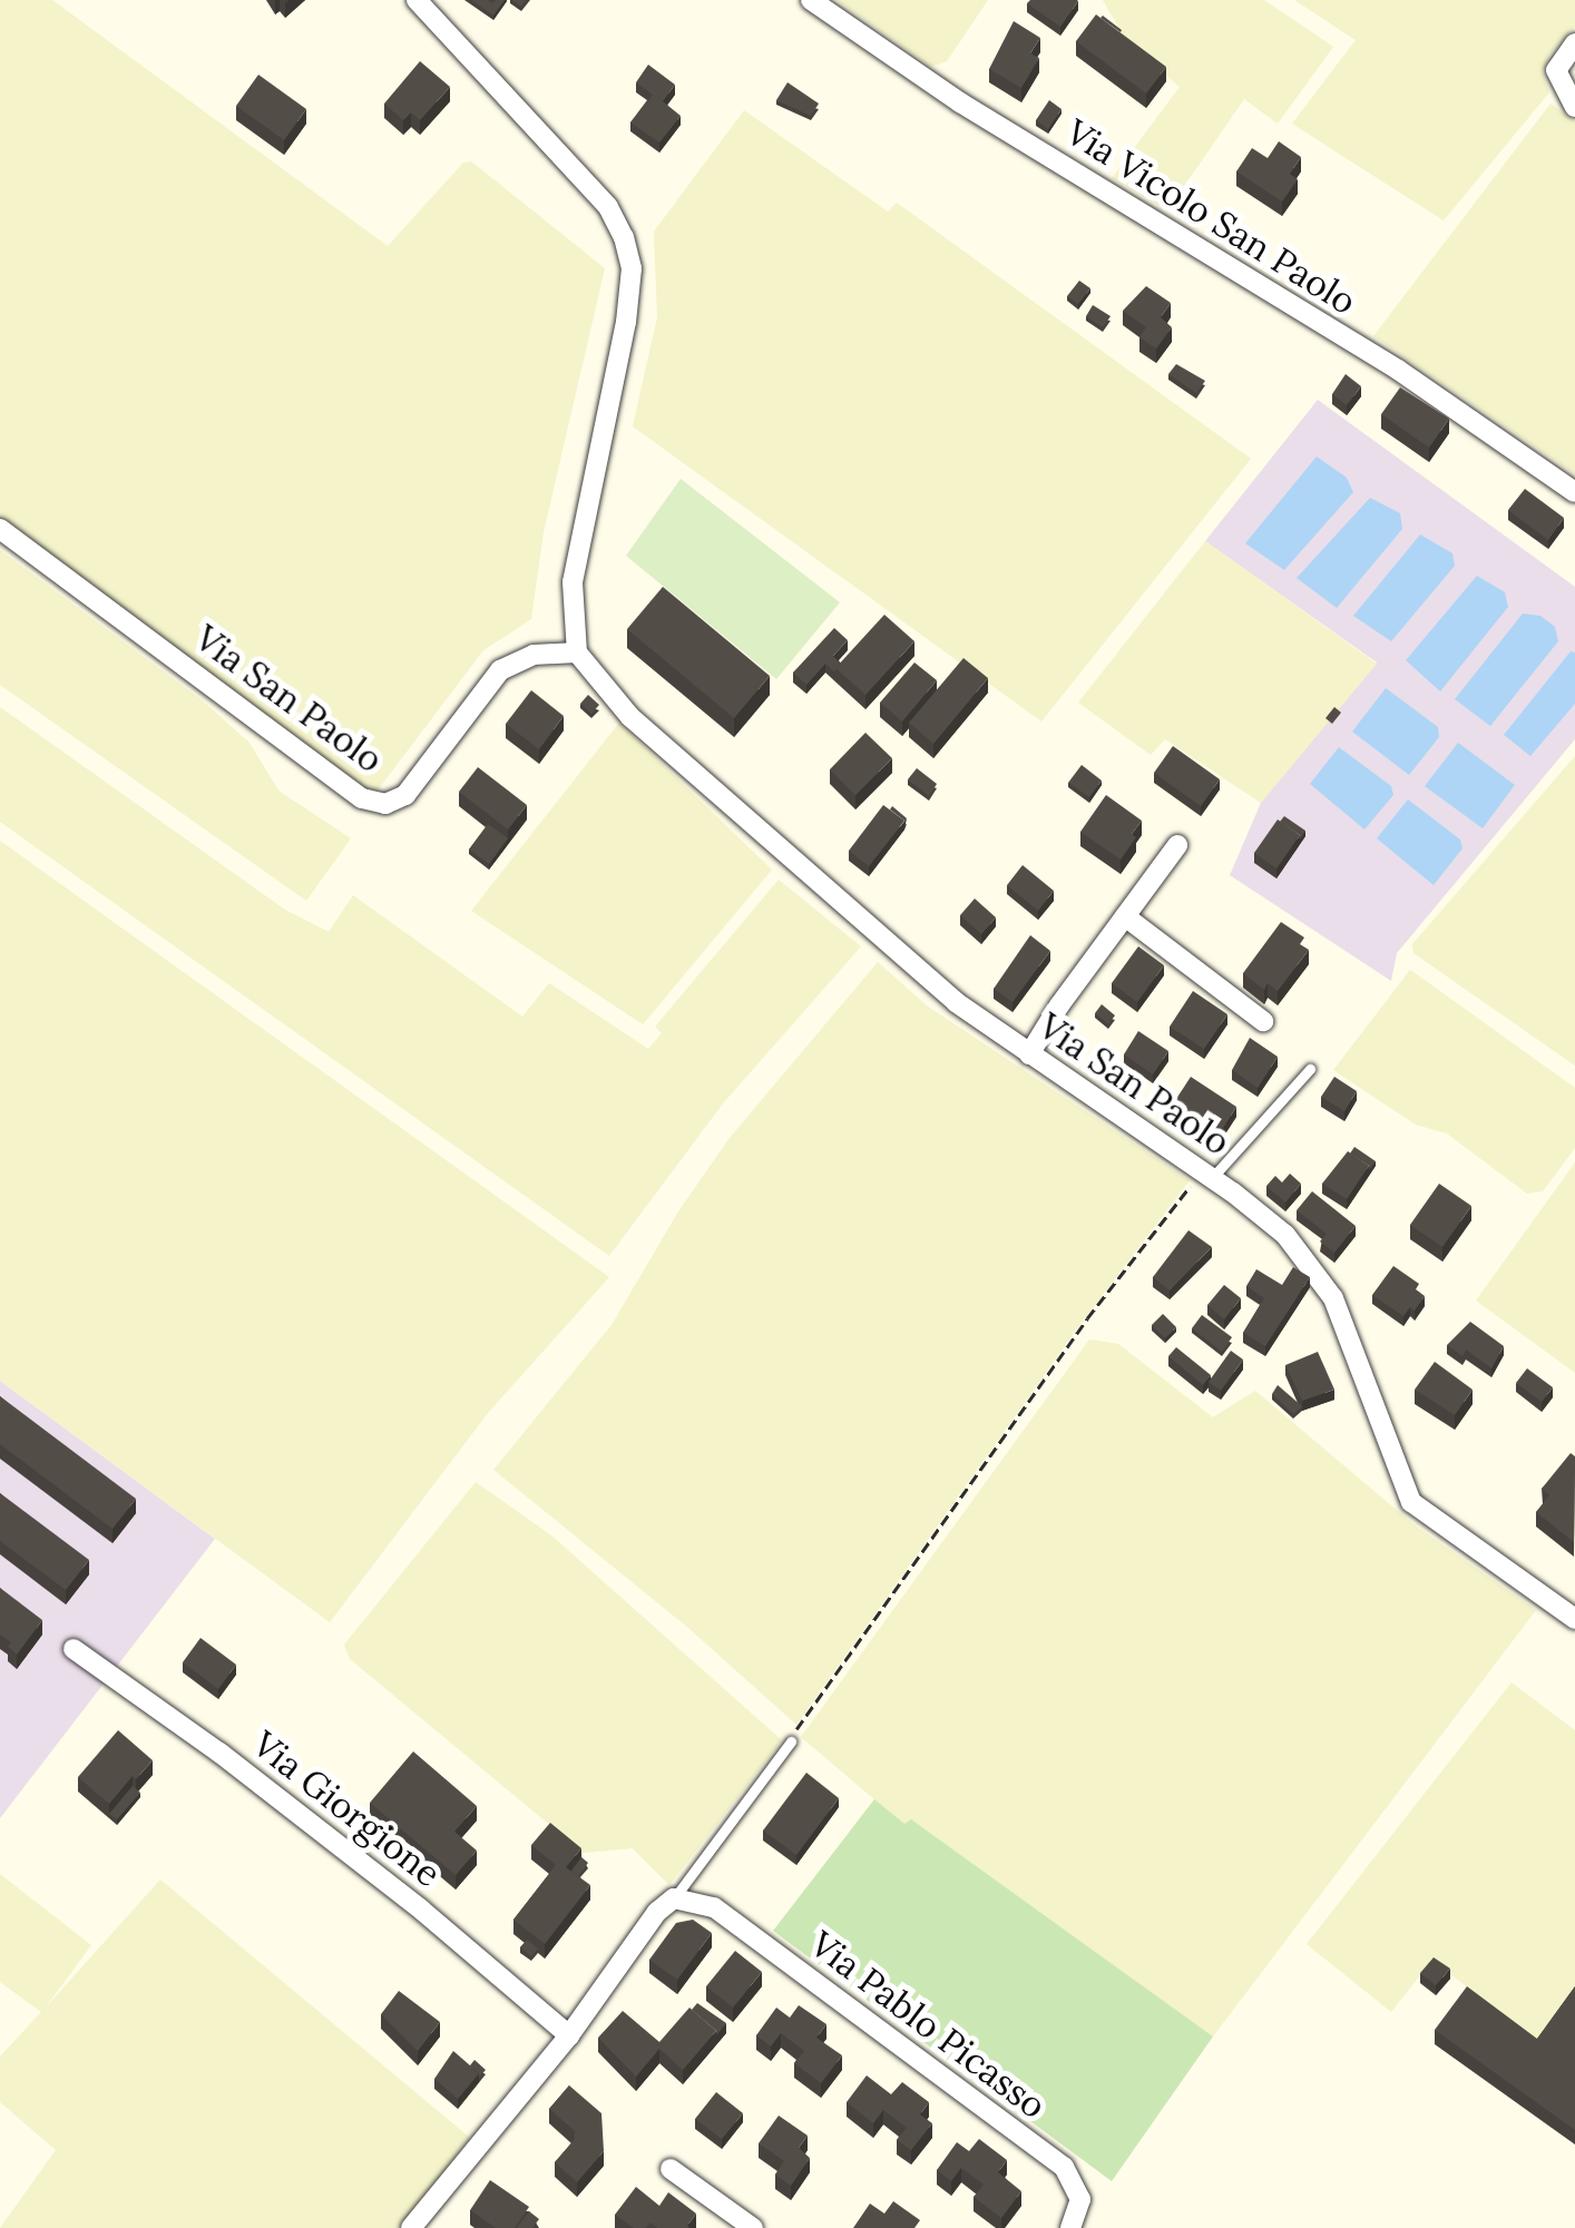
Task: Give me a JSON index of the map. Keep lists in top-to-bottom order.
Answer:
{
  "streets": {
    "street": [
      "Via Vicolo San Paolo",
      "Via San Paolo",
      "Via Giorgione",
      "Via Pablo Picasso"
    ]
  }
}
